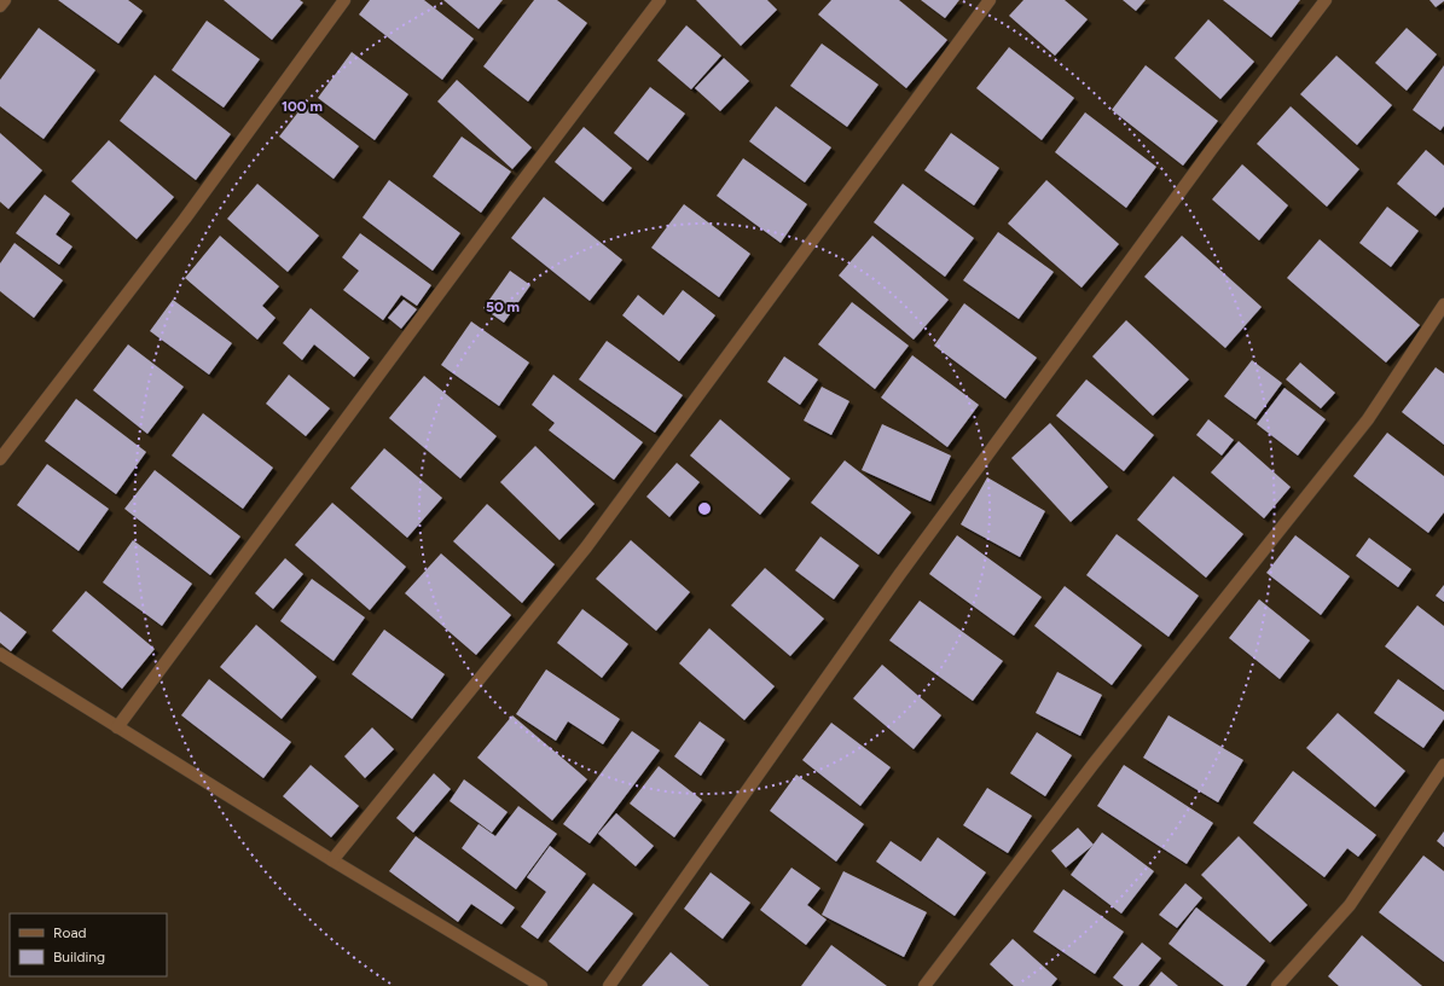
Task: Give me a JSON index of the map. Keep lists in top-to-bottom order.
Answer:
{
  "legend": ["Road", "Building"],
  "rings": ["100 m", "50 m"]
}
